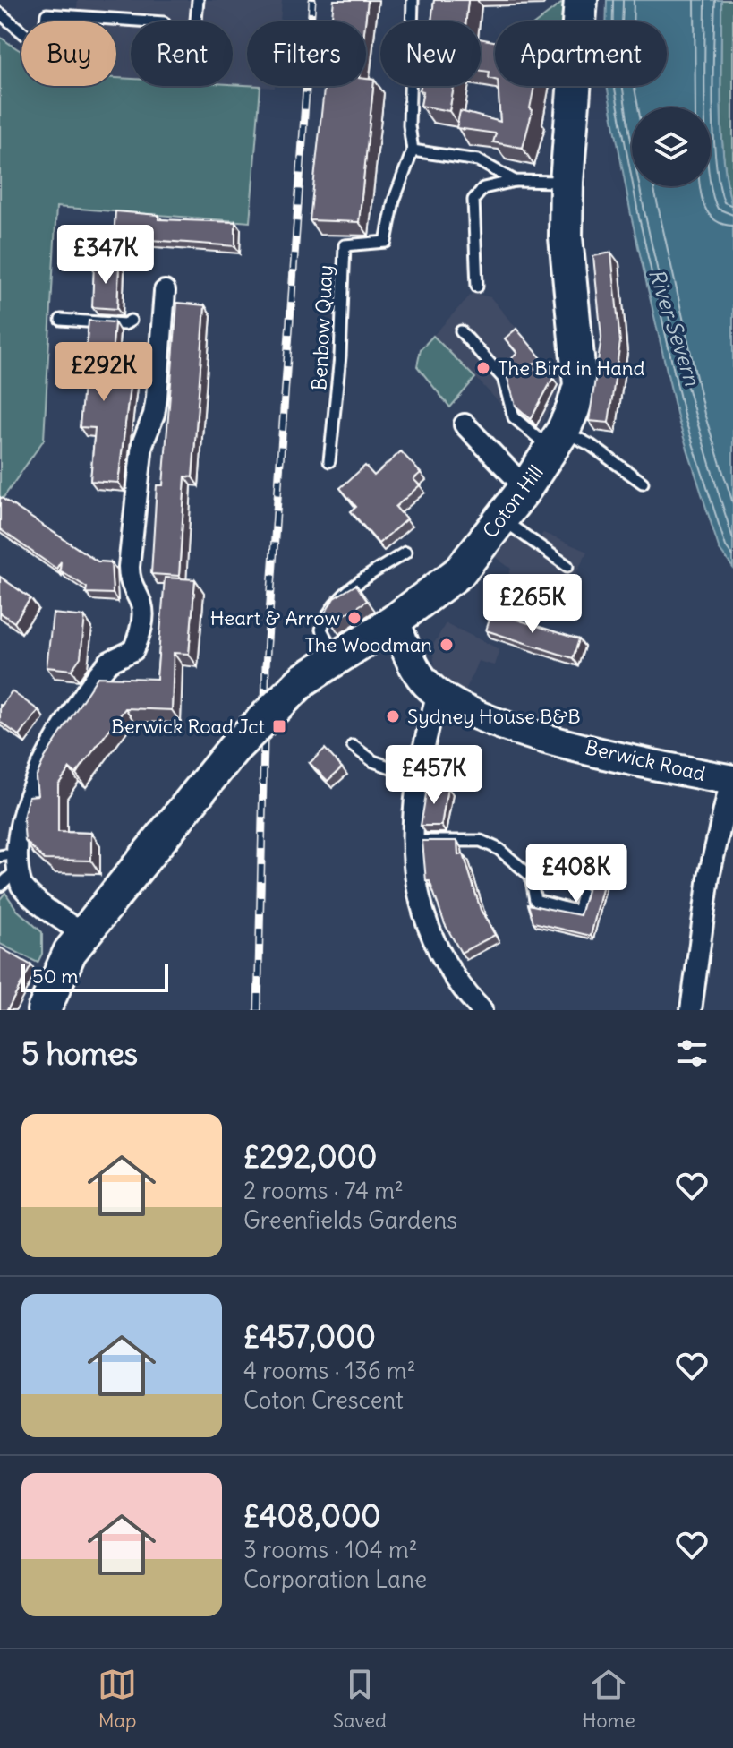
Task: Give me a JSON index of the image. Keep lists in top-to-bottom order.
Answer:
{
  "streets": {
    "main road": ["Coton Hill", "Berwick Road"],
    "lane": ["Benbow Quay"]
  },
  "crossings": [
    ["Coton Hill", "Berwick Road"]
  ],
  "water": ["River Severn"],
  "places": {
    "other": [
      "The Bird in Hand",
      "Heart & Arrow",
      "The Woodman",
      "Sydney House B&B"
    ],
    "transit": ["Berwick Road Jct"]
  },
  "scale_bar": "50 m",
  "page": {
    "chip": [
      "Buy",
      "Rent",
      "Filters",
      "New",
      "Apartment"
    ],
    "price": [
      "£347K",
      "£292K",
      "£265K",
      "£457K",
      "£408K"
    ],
    "scale": "50 m",
    "heading": "5 homes",
    "list": [
      {
        "name": "£292,000",
        "note": "2 rooms · 74 m² · Greenfields Gardens"
      },
      {
        "name": "£457,000",
        "note": "4 rooms · 136 m² · Coton Crescent"
      },
      {
        "name": "£408,000",
        "note": "3 rooms · 104 m² · Corporation Lane"
      }
    ],
    "tabs": ["Map", "Saved", "Home"]
  }
}
